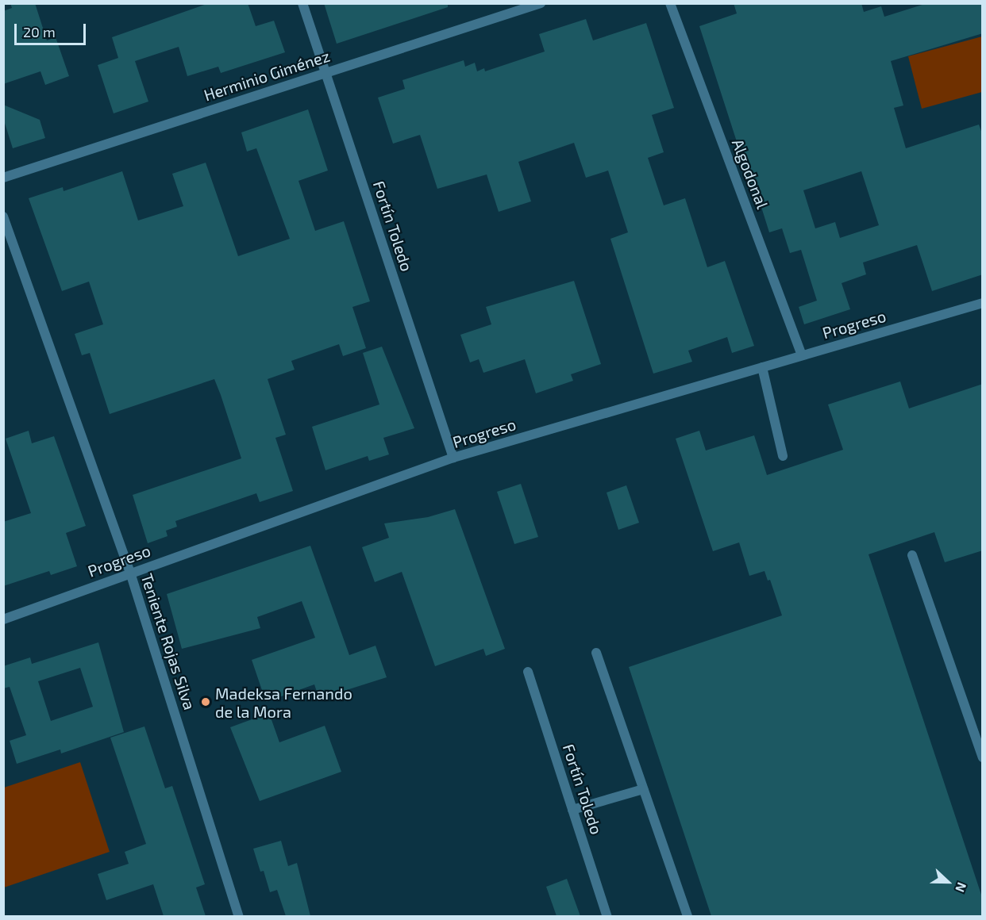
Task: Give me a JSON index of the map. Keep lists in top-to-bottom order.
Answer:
{
  "streets": {
    "street": [
      "Herminio Giménez",
      "Algodonal",
      "Fortín Toledo",
      "Progreso",
      "Teniente Rojas Silva"
    ]
  },
  "crossings": [
    ["Herminio Giménez", "Fortín Toledo"],
    ["Algodonal", "Progreso"],
    ["Fortín Toledo", "Progreso"],
    ["Progreso", "Teniente Rojas Silva"]
  ],
  "places": ["Madeksa Fernando de la Mora"],
  "scale_bar": "20 m",
  "north": "right"
}
